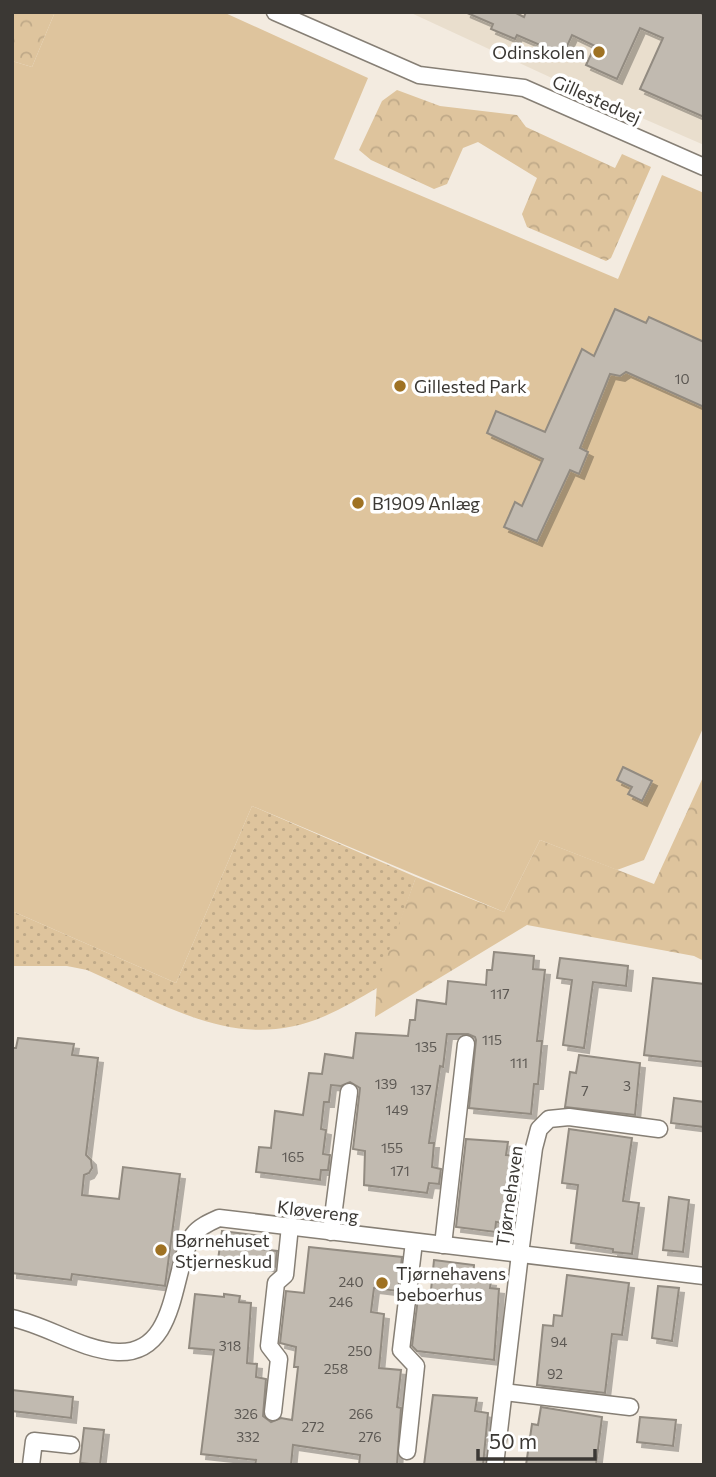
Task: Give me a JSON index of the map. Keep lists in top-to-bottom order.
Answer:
{
  "streets": {
    "street": ["Gillestedvej", "Tjørnehaven", "Kløvereng"]
  },
  "crossings": [
    ["Tjørnehaven", "Kløvereng"]
  ],
  "places": [
    "Odinskolen",
    "Gillested Park",
    "B1909 Anlæg",
    "Børnehuset Stjerneskud",
    "Tjørnehavens beboerhus"
  ],
  "house_numbers": [
    "10",
    "117",
    "115",
    "135",
    "111",
    "139",
    "3",
    "137",
    "7",
    "149",
    "155",
    "165",
    "171",
    "240",
    "246",
    "94",
    "318",
    "250",
    "258",
    "92",
    "326",
    "266",
    "272",
    "332",
    "276"
  ],
  "scale_bar": "50 m"
}
